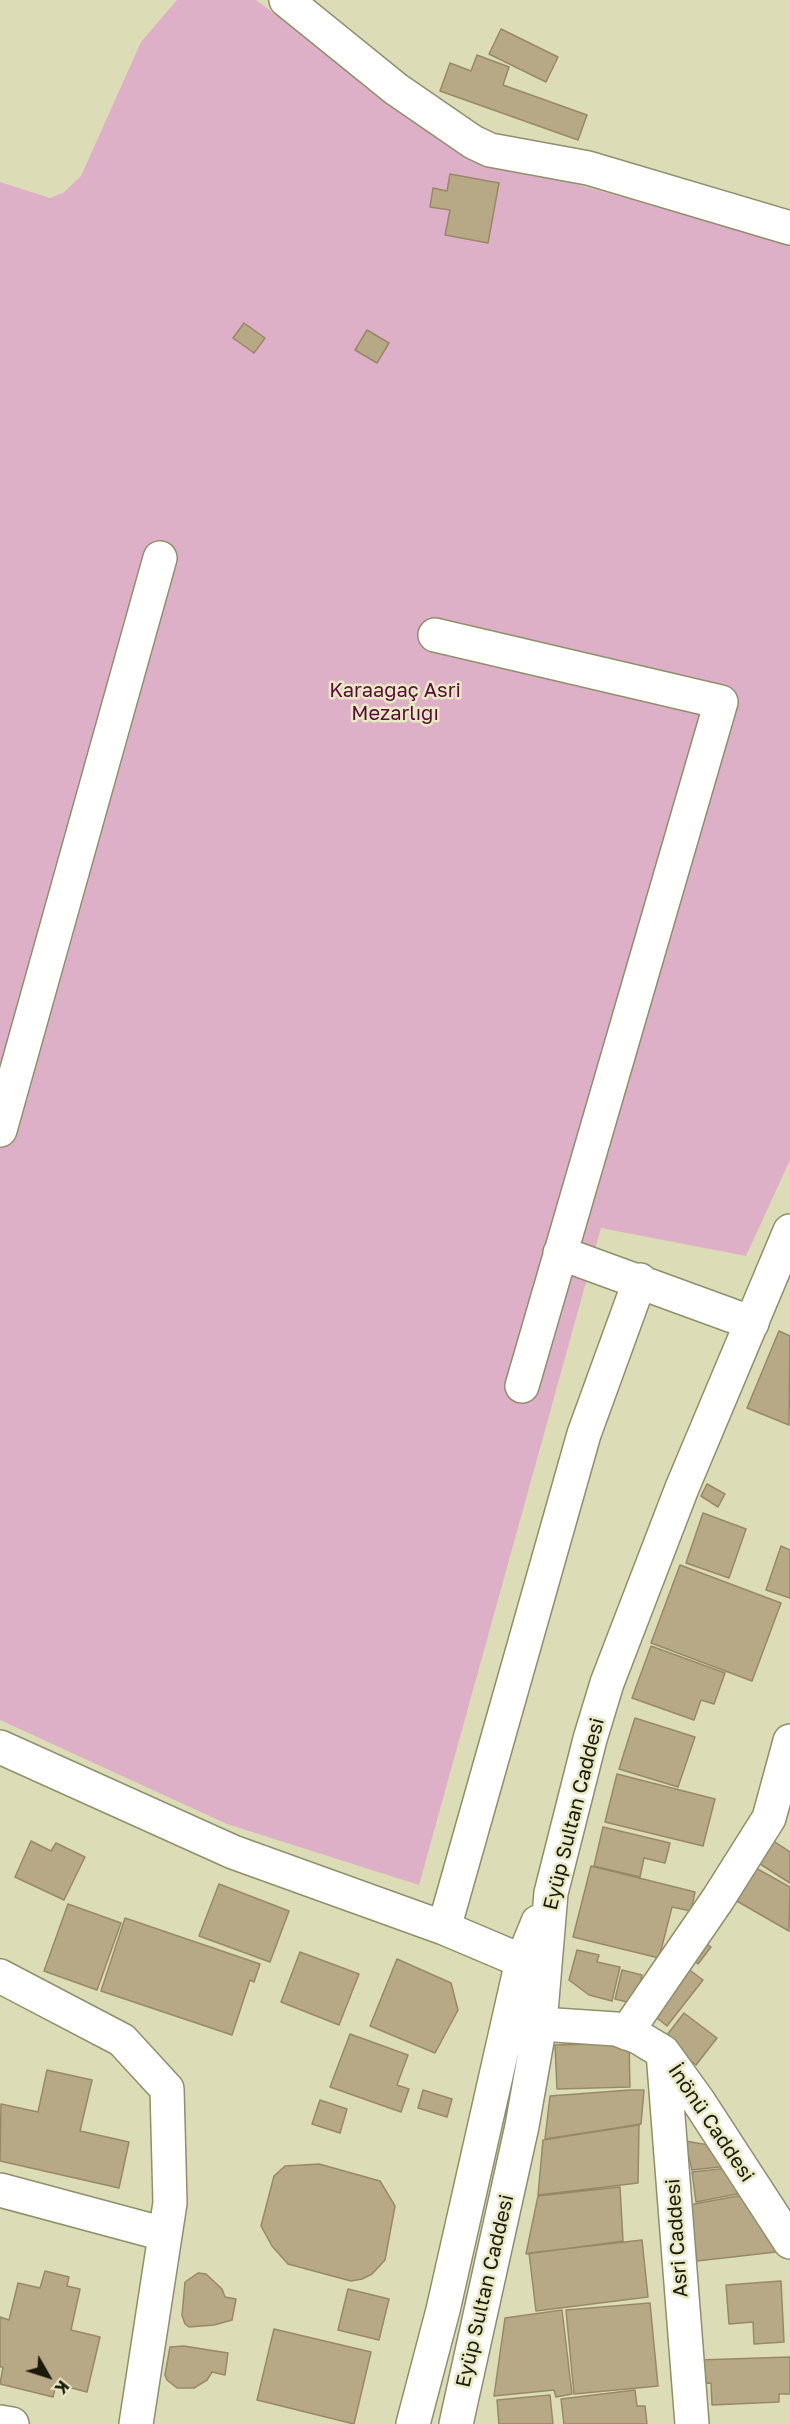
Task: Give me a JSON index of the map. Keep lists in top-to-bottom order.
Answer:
{
  "streets": {
    "street": ["Eyüp Sultan Caddesi", "İnönü Caddesi", "Asri Caddesi"]
  },
  "crossings": [
    ["Eyüp Sultan Caddesi", "İnönü Caddesi"],
    ["İnönü Caddesi", "Asri Caddesi"]
  ],
  "parks": ["Karaağaç Asri Mezarlığı"],
  "north": "bottom right"
}
